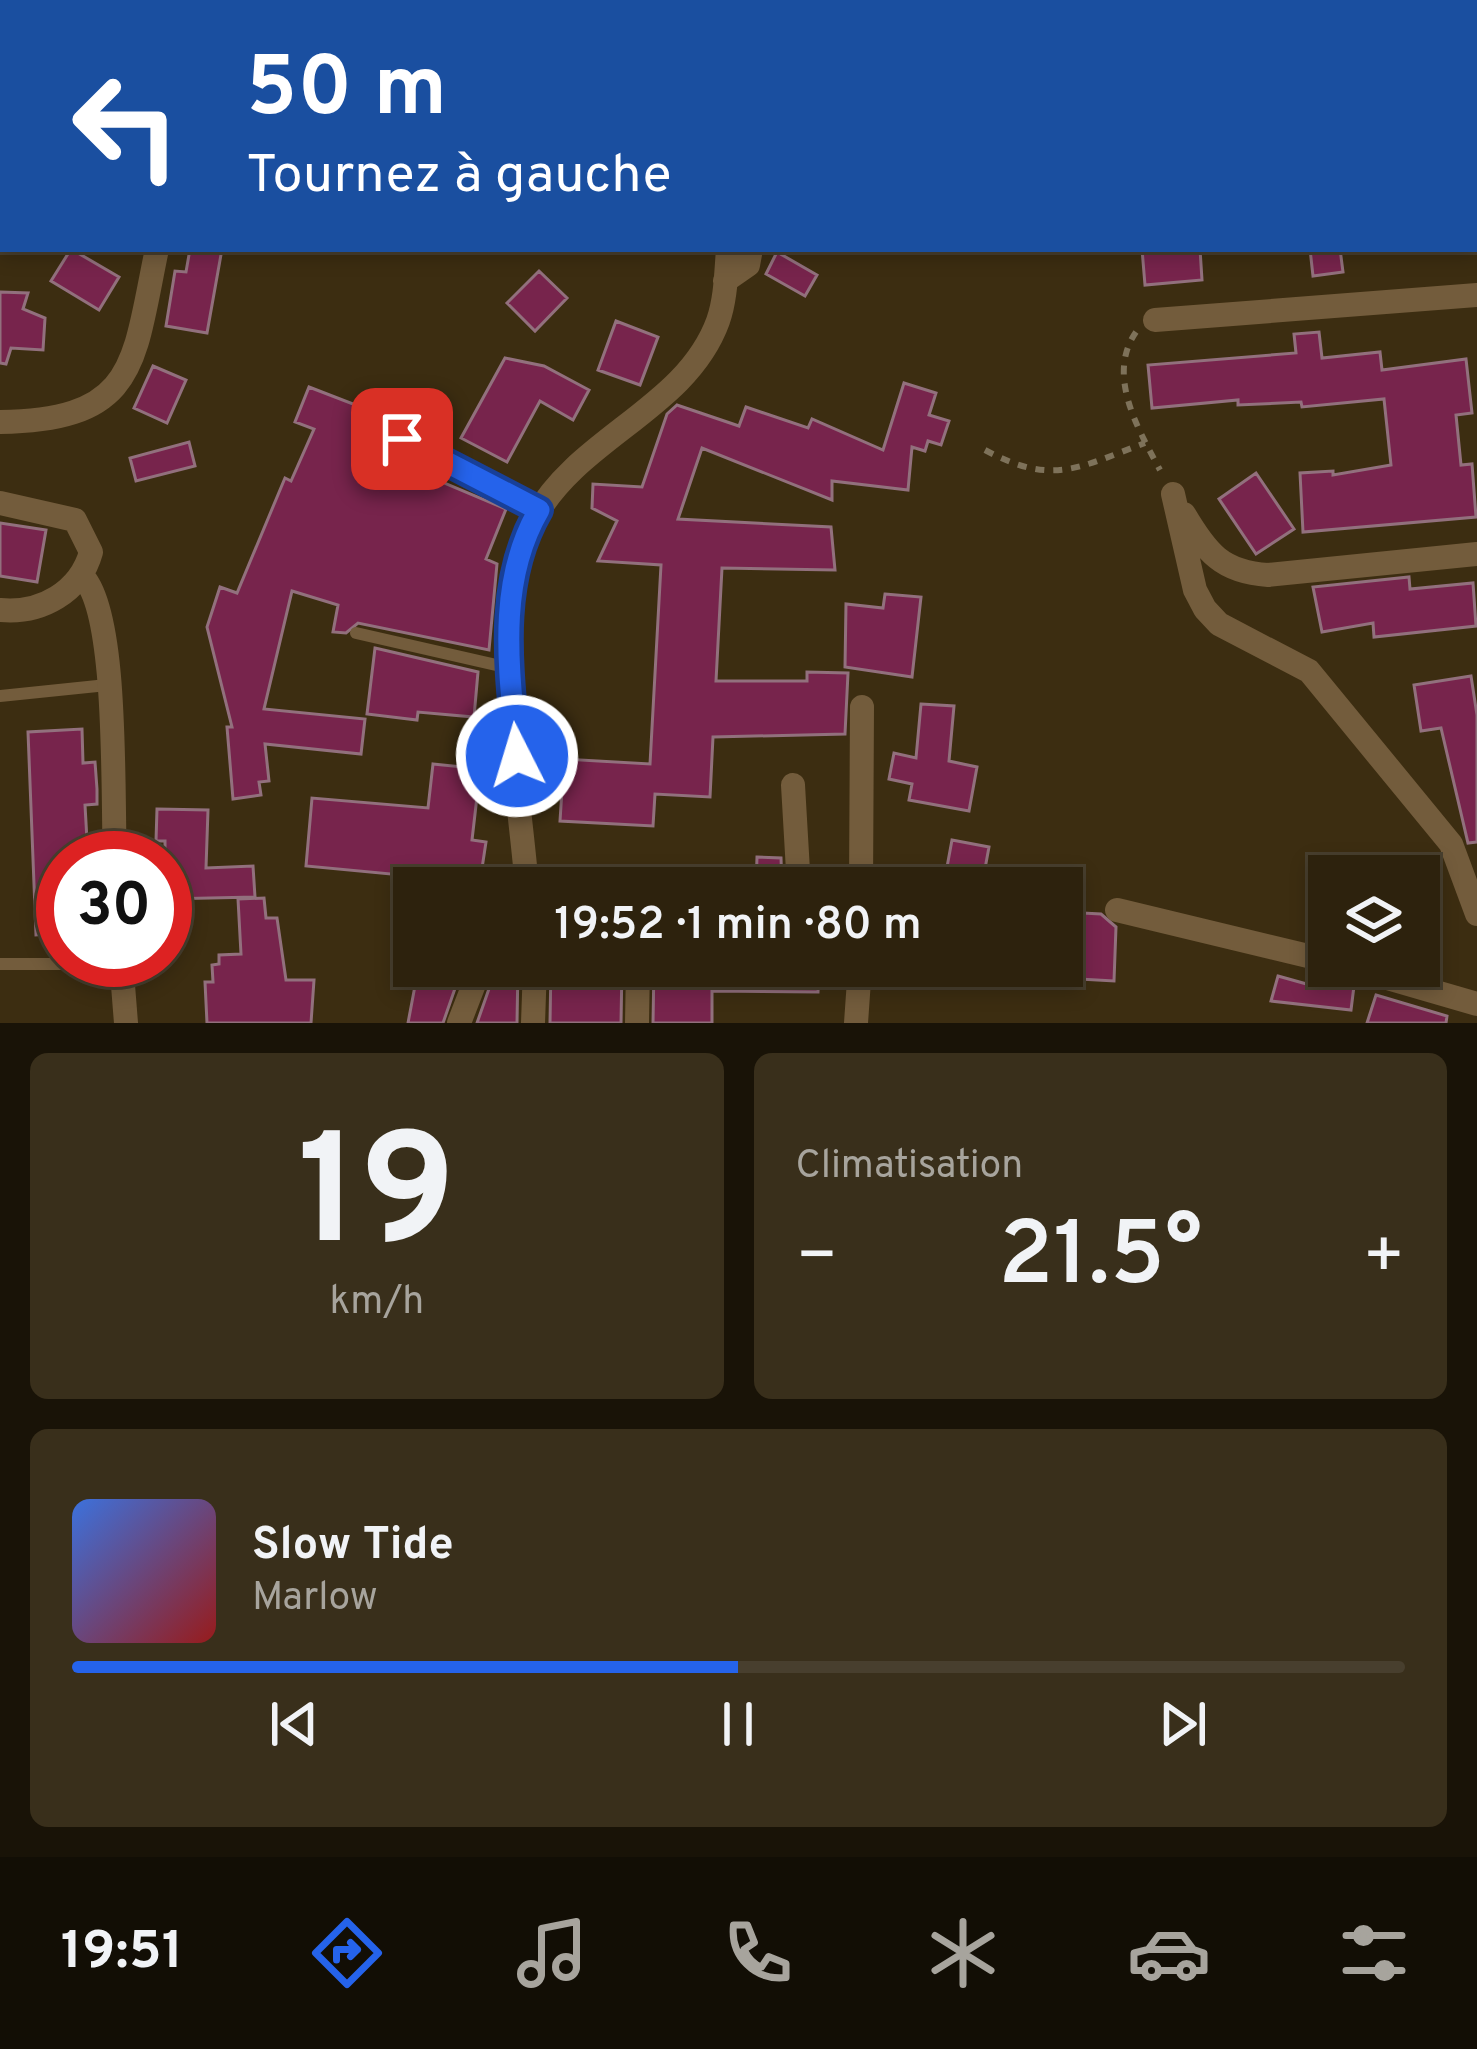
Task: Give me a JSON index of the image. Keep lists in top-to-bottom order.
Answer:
{
  "page": {
    "turn": ["50 m", "Tournez à gauche"],
    "limit": "30",
    "trip": "19:52 · 1 min · 80 m",
    "tile": [
      ["19", "km/h"],
      "Climatisation"
    ],
    "heat": ["−", "21.5°", "+"],
    "song": ["Slow Tide", "Marlow"],
    "tabs": "19:51"
  }
}
